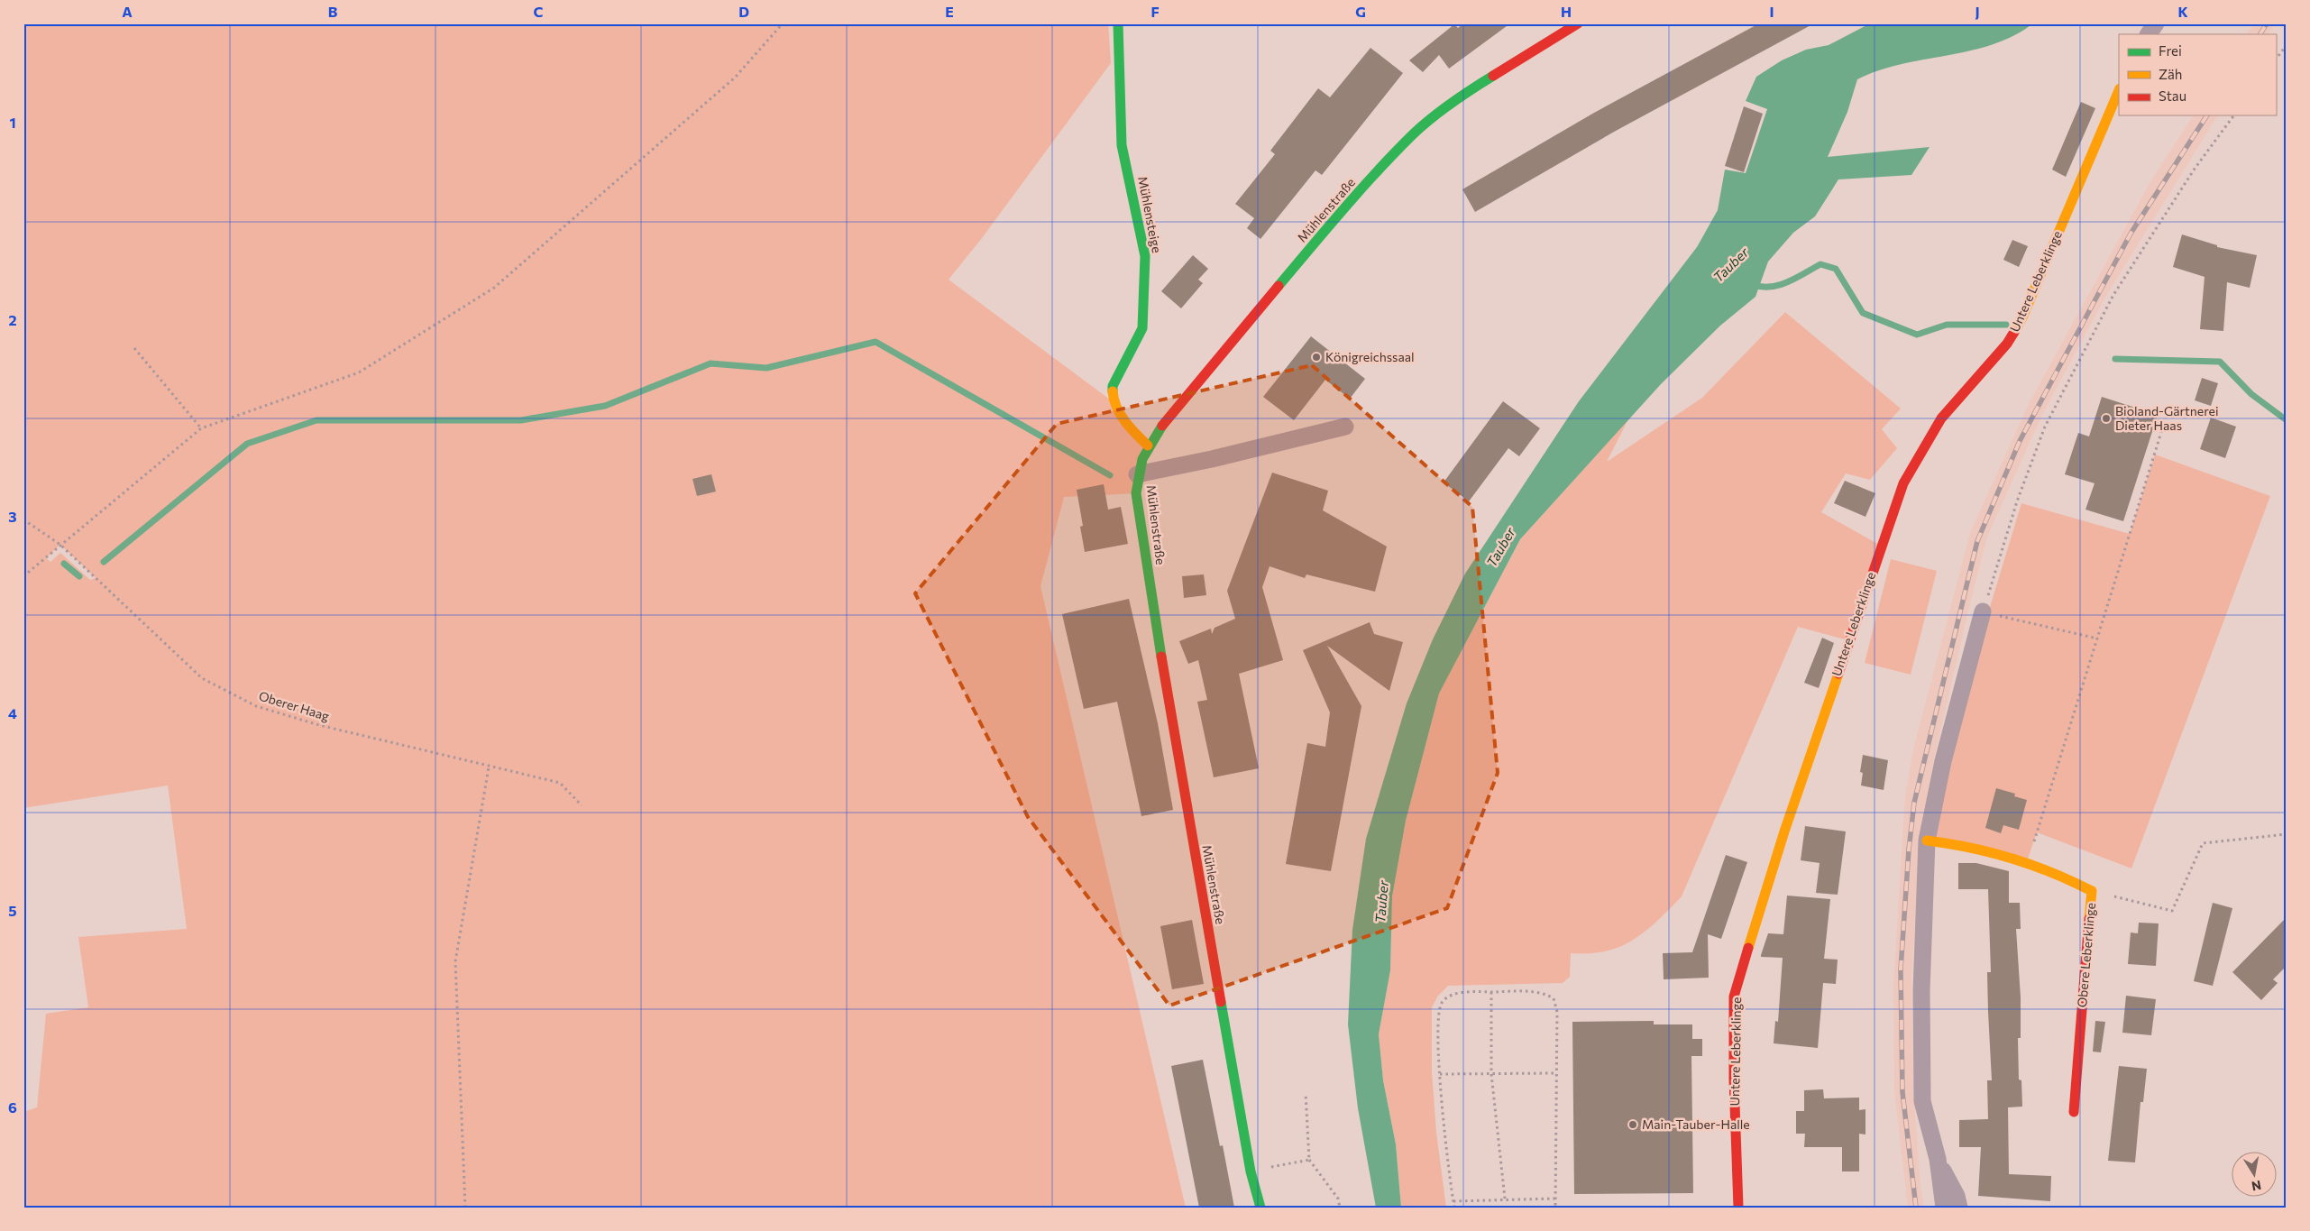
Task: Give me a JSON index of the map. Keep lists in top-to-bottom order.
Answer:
{
  "streets": {
    "street": [
      "Mühlenstraße",
      "Mühlensteige",
      "Untere Leberklinge",
      "Obere Leberklinge"
    ],
    "path": ["Oberer Haag"]
  },
  "crossings": [
    ["Mühlenstraße", "Mühlensteige"]
  ],
  "water": ["Tauber"],
  "places": ["Königreichssaal", "Bioland-Gärtnerei Dieter Haas", "Main-Tauber-Halle"],
  "legend": ["Frei", "Zäh", "Stau"],
  "north": "bottom",
  "grid": {
    "columns": [
      "A",
      "B",
      "C",
      "D",
      "E",
      "F",
      "G",
      "H",
      "I",
      "J",
      "K"
    ],
    "rows": [
      "1",
      "2",
      "3",
      "4",
      "5",
      "6"
    ]
  }
}
